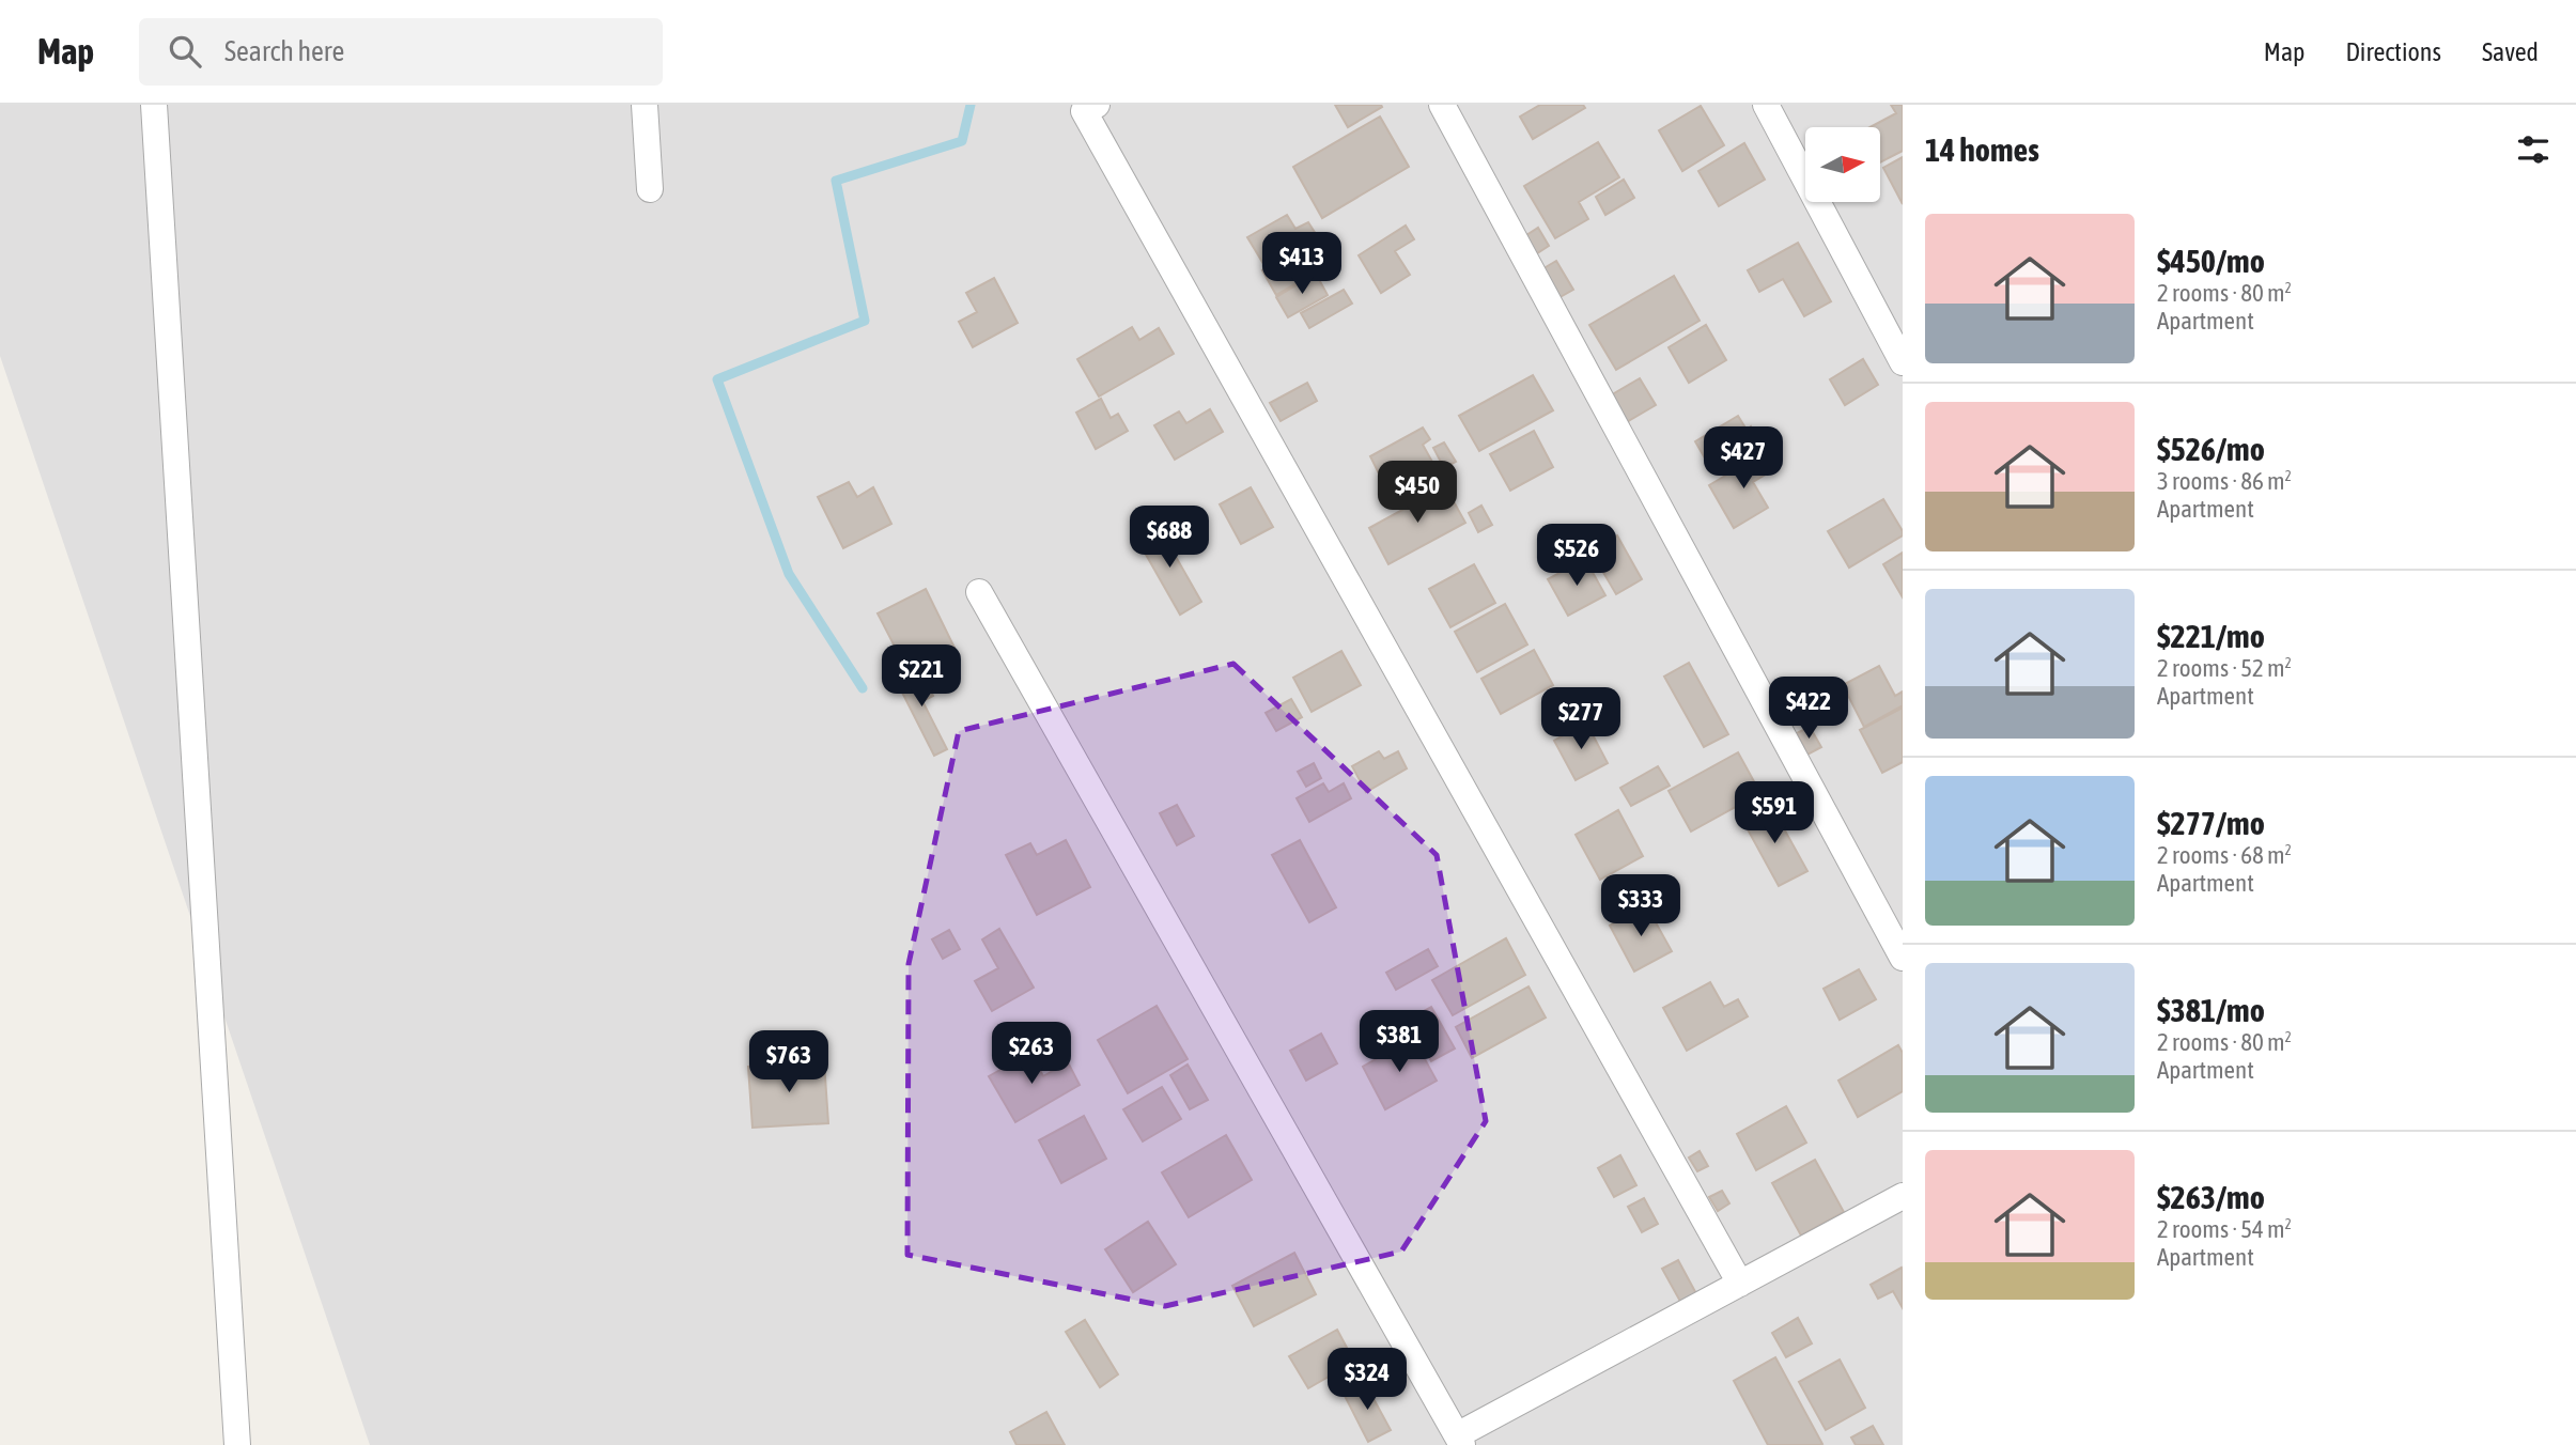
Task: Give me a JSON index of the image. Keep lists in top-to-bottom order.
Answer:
{
  "north": "right",
  "page": {
    "header": "Map",
    "search": "Search here",
    "nav": ["Map", "Directions", "Saved"],
    "heading": "14 homes",
    "list": [
      {
        "name": "$450/mo",
        "note": "2 rooms · 80 m² · Apartment"
      },
      {
        "name": "$526/mo",
        "note": "3 rooms · 86 m² · Apartment"
      },
      {
        "name": "$221/mo",
        "note": "2 rooms · 52 m² · Apartment"
      },
      {
        "name": "$277/mo",
        "note": "2 rooms · 68 m² · Apartment"
      },
      {
        "name": "$381/mo",
        "note": "2 rooms · 80 m² · Apartment"
      },
      {
        "name": "$263/mo",
        "note": "2 rooms · 54 m² · Apartment"
      }
    ],
    "price": [
      "$413",
      "$427",
      "$450",
      "$688",
      "$526",
      "$221",
      "$422",
      "$277",
      "$591",
      "$333",
      "$381",
      "$263",
      "$763",
      "$324"
    ]
  }
}
